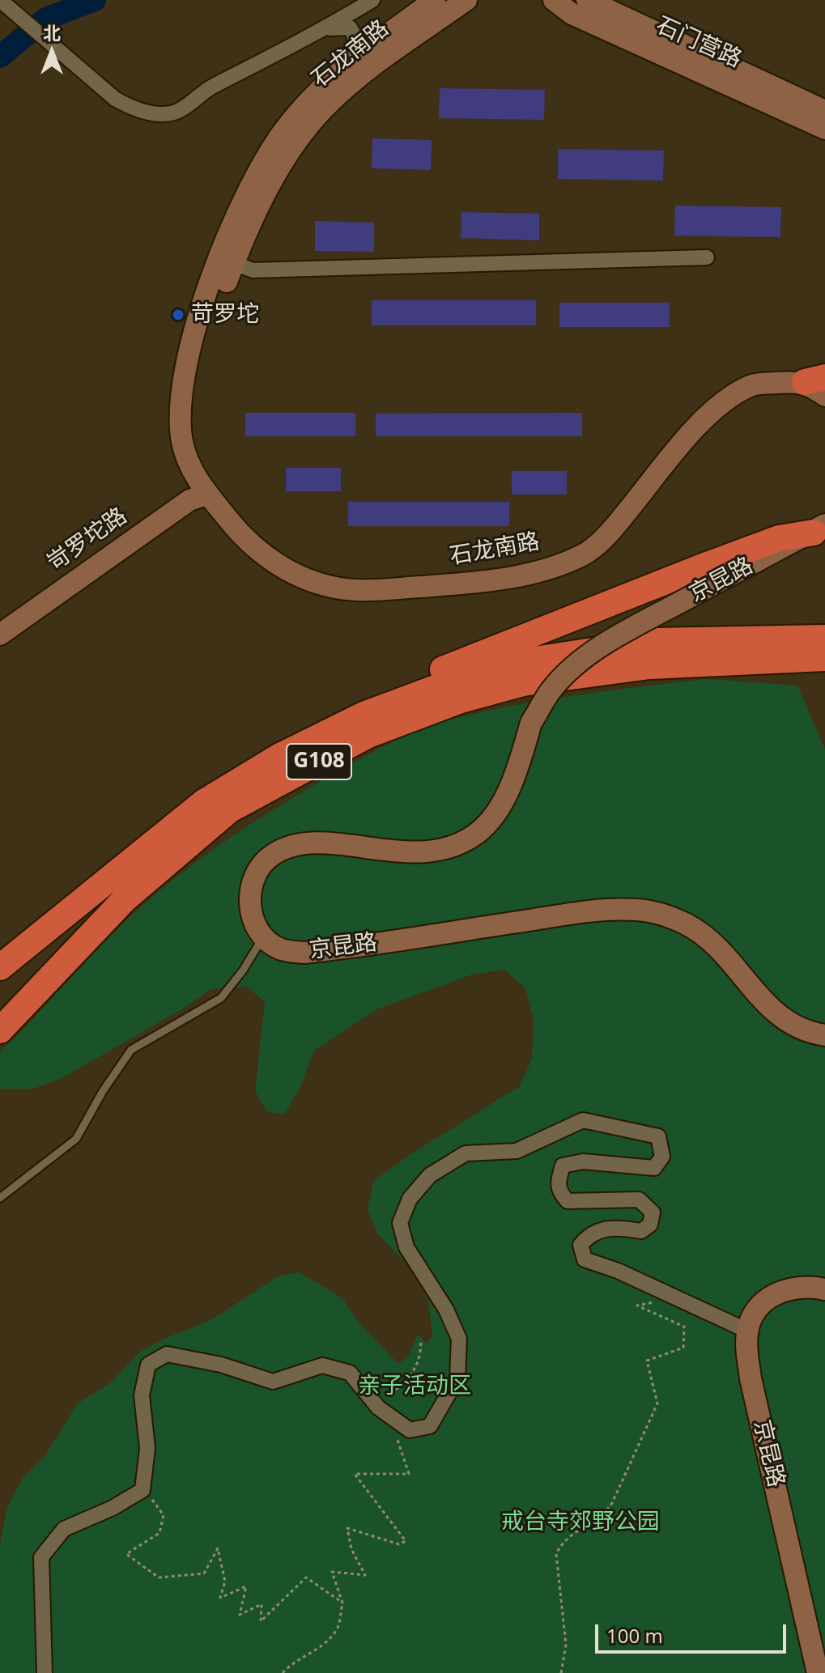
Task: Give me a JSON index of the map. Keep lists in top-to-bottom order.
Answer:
{
  "streets": {
    "highway": ["京昆路", "G108"],
    "main road": ["石门营路", "石龙南路", "岢罗坨路"]
  },
  "crossings": [
    ["石龙南路", "岢罗坨路"]
  ],
  "parks": ["亲子活动区", "戒台寺郊野公园"],
  "places": ["苛罗坨"],
  "scale_bar": "100 m",
  "north": "top"
}
